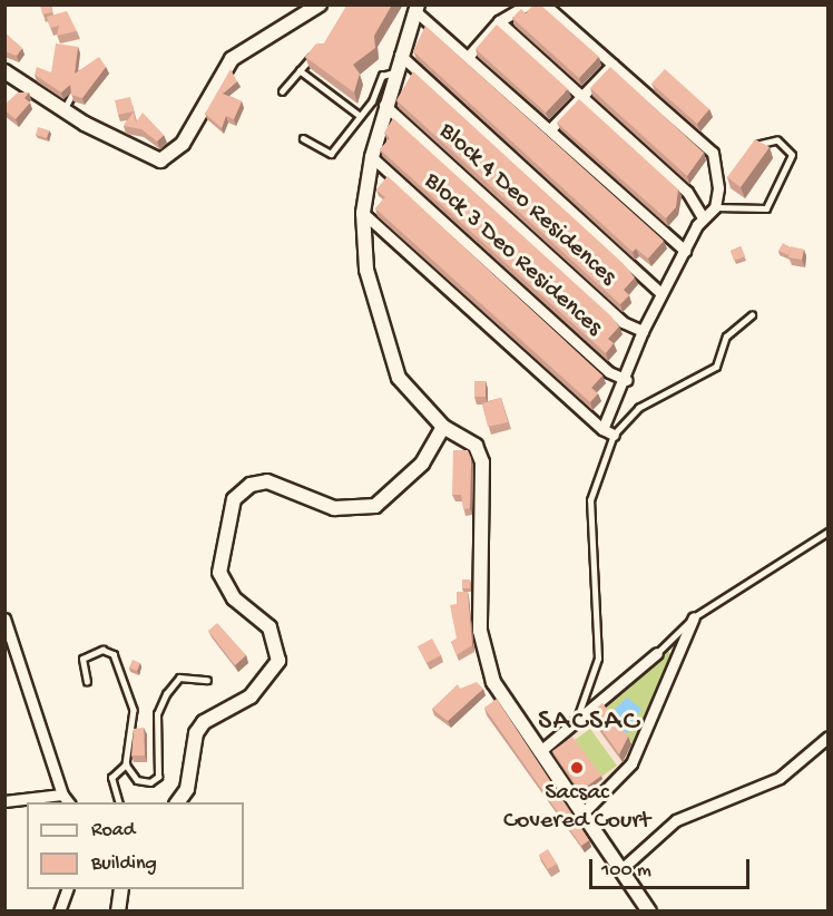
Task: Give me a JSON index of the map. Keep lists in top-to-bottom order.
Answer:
{
  "streets": {
    "street": ["Block 4 Deo Residences", "Block 3 Deo Residences"]
  },
  "districts": ["SACSAC"],
  "places": ["Sacsac Covered Court"],
  "legend": ["Road", "Building"],
  "scale_bar": "100 m"
}
